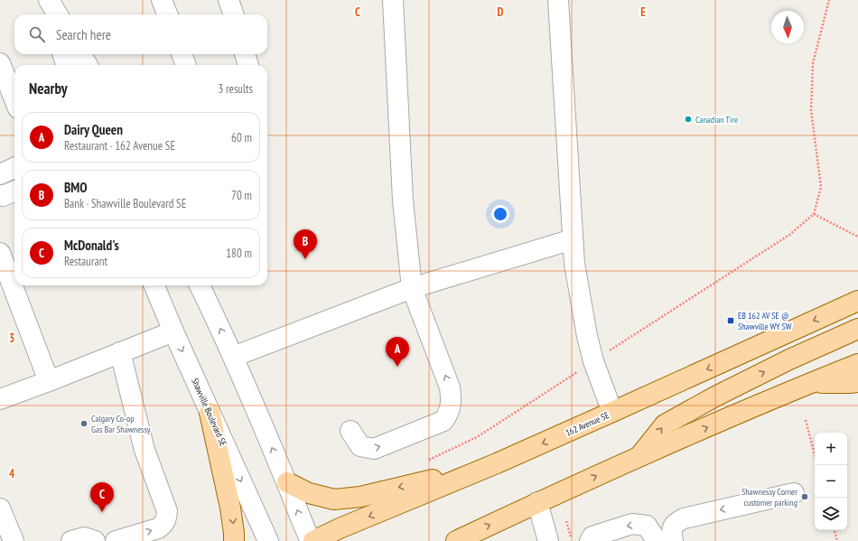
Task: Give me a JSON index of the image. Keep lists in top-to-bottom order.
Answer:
{
  "streets": {
    "main road": ["162 Avenue SE"],
    "street": ["Shawville Boulevard SE"]
  },
  "places": {
    "other": ["Canadian Tire", "Calgary Co-op Gas Bar Shawnessy", "Shawnessy Corner customer parking"],
    "transit": ["EB 162 AV SE @ Shawville WY SW"]
  },
  "north": "bottom",
  "page": {
    "search": "Search here",
    "heading": ["Nearby", "3 results"],
    "list": [
      {
        "mark": "A",
        "name": "Dairy Queen",
        "note": "Restaurant · 162 Avenue SE",
        "value": "60 m"
      },
      {
        "mark": "B",
        "name": "BMO",
        "note": "Bank · Shawville Boulevard SE",
        "value": "70 m"
      },
      {
        "mark": "C",
        "name": "McDonald's",
        "note": "Restaurant",
        "value": "180 m"
      }
    ],
    "pins": ["B", "A", "C"],
    "map_buttons": ["+", "−"]
  },
  "grid": {
    "columns": ["C", "D", "E"],
    "rows": ["3", "4"]
  }
}
